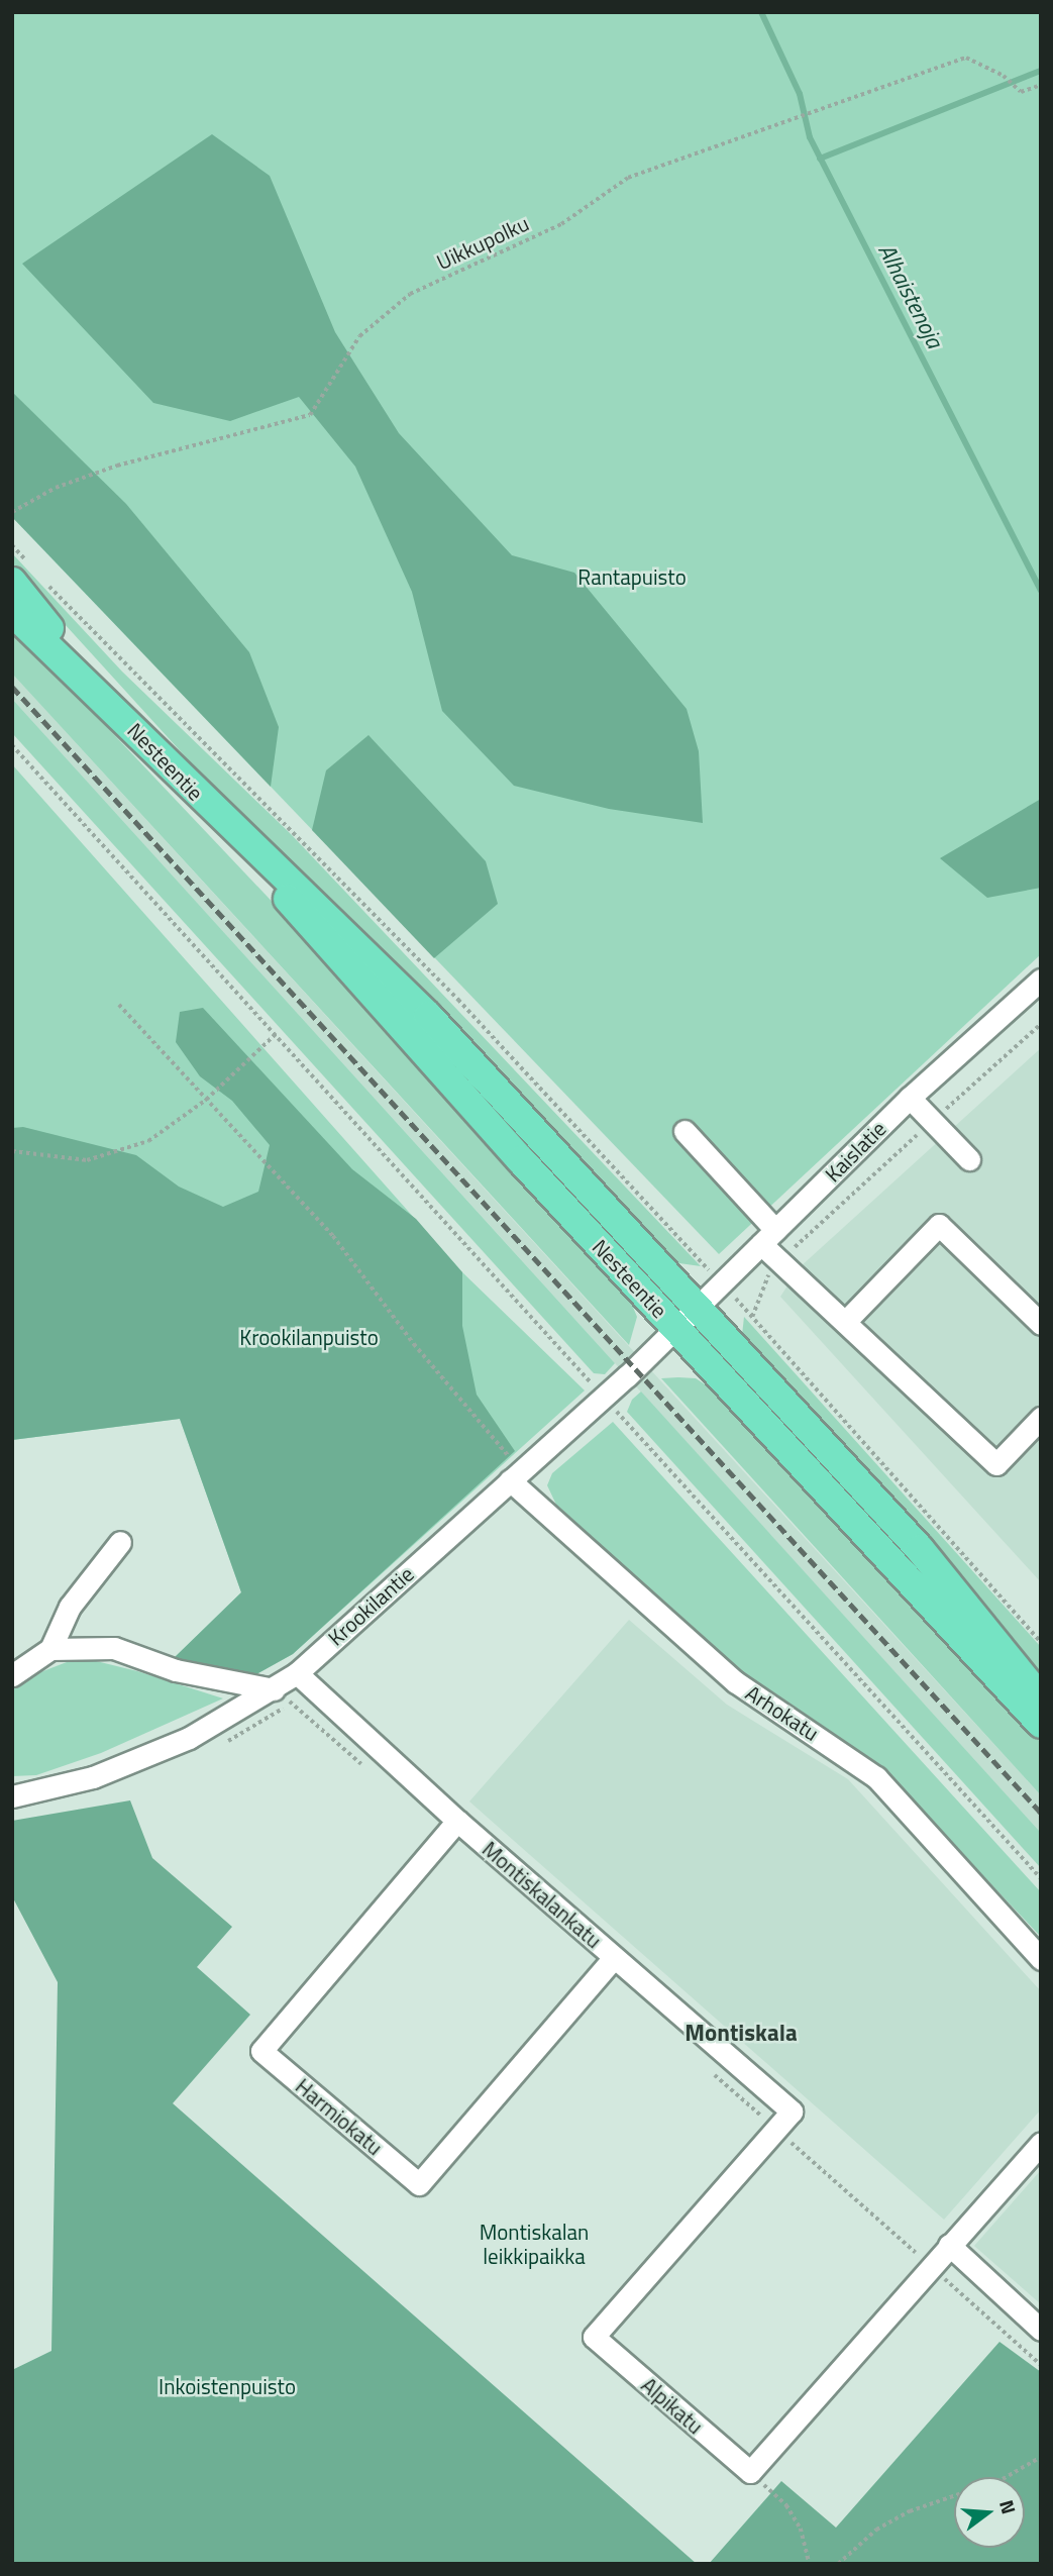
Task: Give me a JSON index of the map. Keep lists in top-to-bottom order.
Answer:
{
  "streets": {
    "main road": ["Nesteentie"],
    "street": [
      "Kaislatie",
      "Krookilantie",
      "Arhokatu",
      "Montiskalankatu",
      "Harmiokatu",
      "Alpikatu"
    ],
    "path": ["Uikkupolku"]
  },
  "crossings": [
    ["Nesteentie", "Kaislatie"],
    ["Nesteentie", "Krookilantie"],
    ["Kaislatie", "Krookilantie"],
    ["Krookilantie", "Arhokatu"],
    ["Krookilantie", "Montiskalankatu"],
    ["Montiskalankatu", "Harmiokatu"],
    ["Montiskalankatu", "Alpikatu"]
  ],
  "districts": ["Montiskala"],
  "water": ["Alhaistenoja"],
  "parks": [
    "Rantapuisto",
    "Krookilanpuisto",
    "Montiskalan leikkipaikka",
    "Inkoistenpuisto"
  ],
  "north": "right"
}
